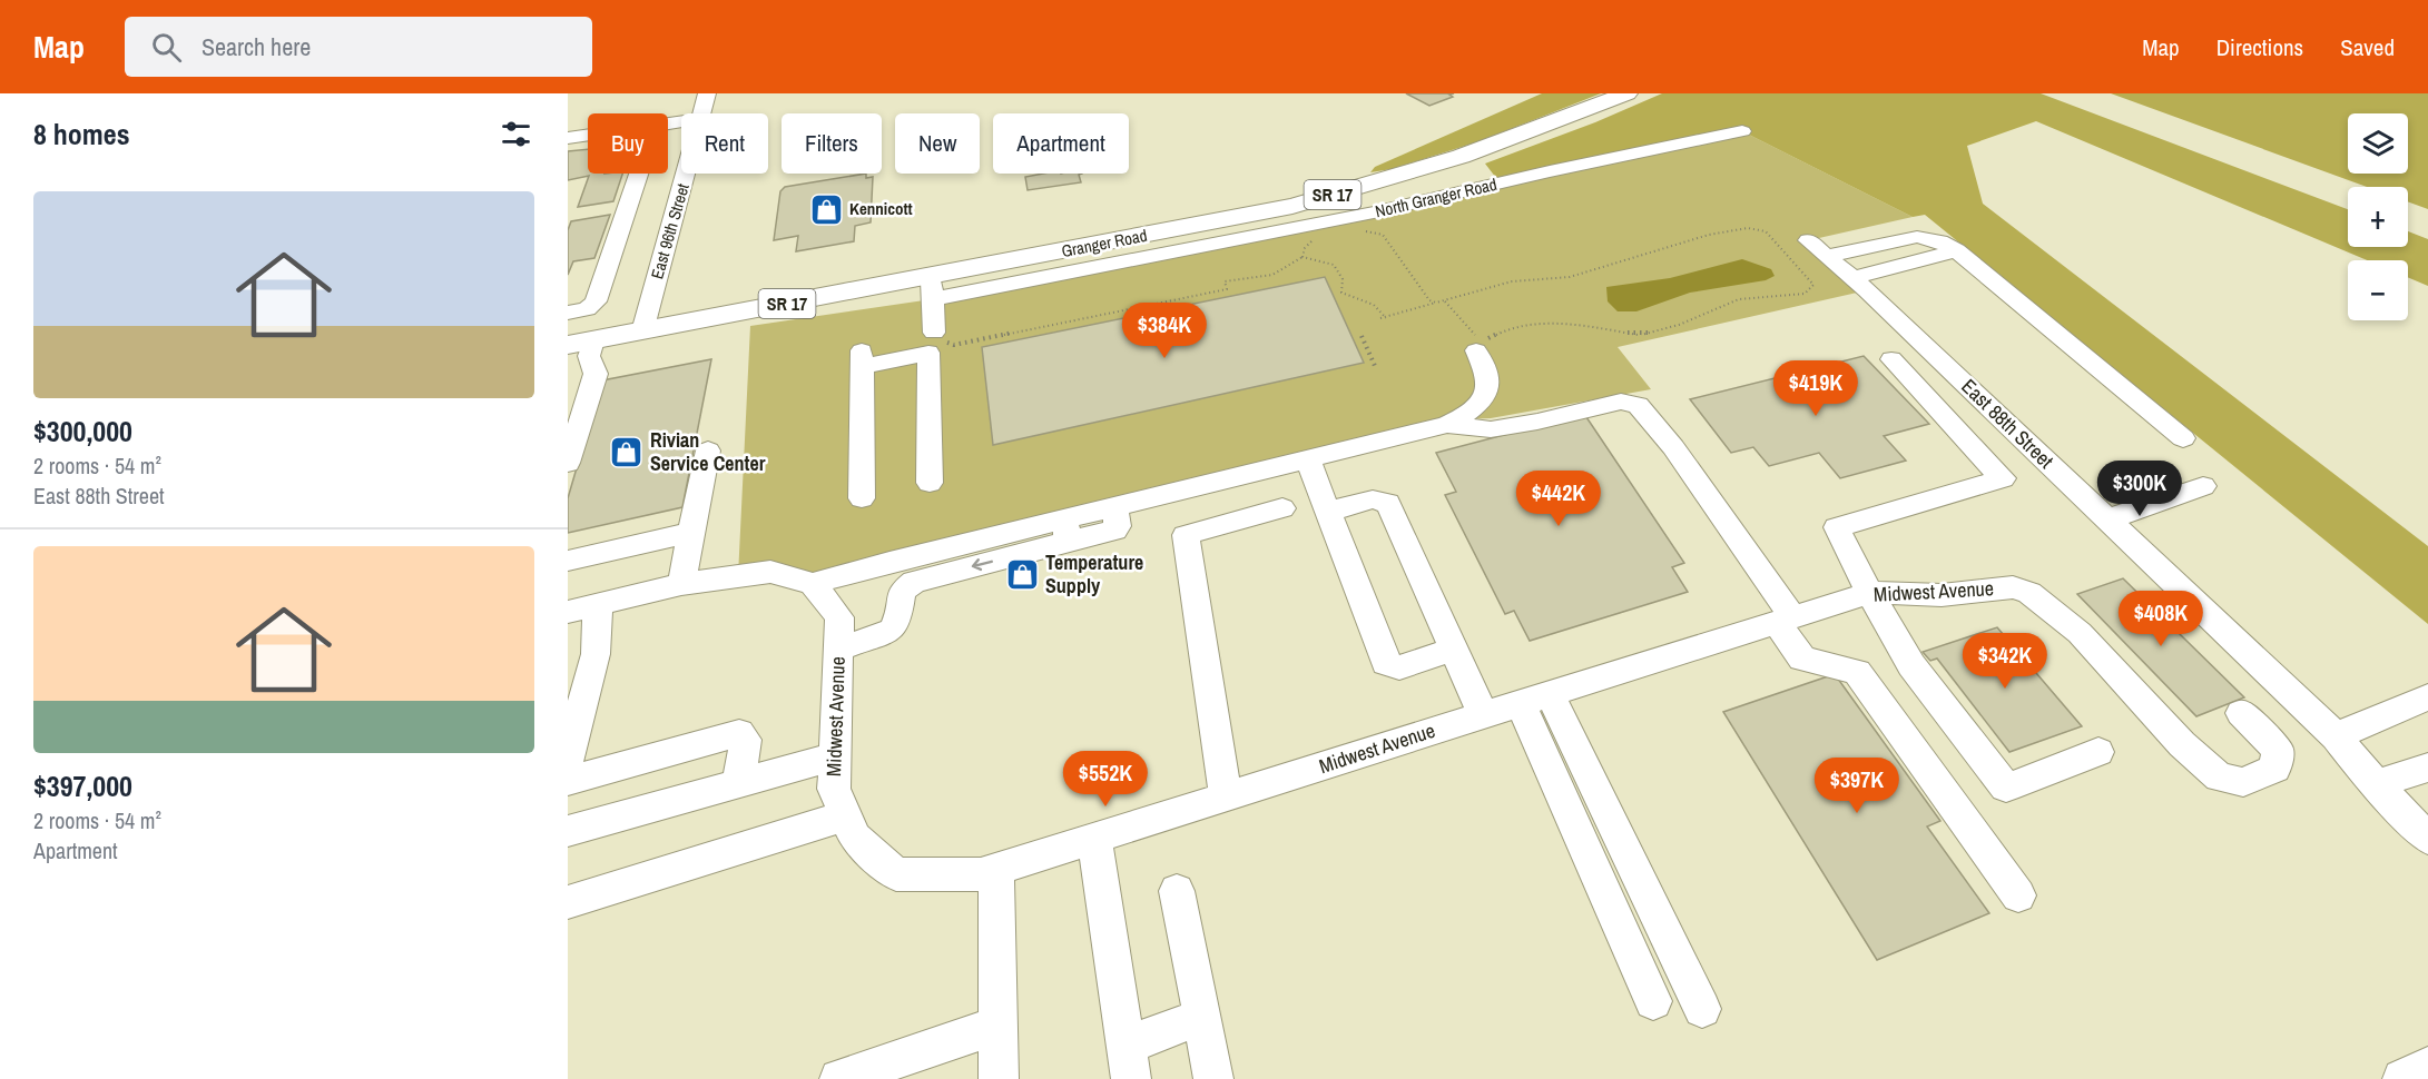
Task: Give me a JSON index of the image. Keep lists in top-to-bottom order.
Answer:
{
  "streets": {
    "main road": ["SR 17", "Granger Road"],
    "street": [
      "North Granger Road",
      "East 96th Street",
      "East 88th Street",
      "Midwest Avenue"
    ]
  },
  "crossings": [
    ["North Granger Road", "Granger Road"],
    ["East 96th Street", "Granger Road"]
  ],
  "places": {
    "shop": ["Kennicott", "Rivian Service Center", "Temperature Supply"]
  },
  "page": {
    "header": "Map",
    "search": "Search here",
    "nav": ["Map", "Directions", "Saved"],
    "heading": "8 homes",
    "map_buttons": ["+", "−"],
    "chip": [
      "Buy",
      "Rent",
      "Filters",
      "New",
      "Apartment"
    ],
    "list": [
      {
        "name": "$300,000",
        "note": "2 rooms · 54 m² · East 88th Street"
      },
      {
        "name": "$397,000",
        "note": "2 rooms · 54 m² · Apartment"
      }
    ],
    "price": [
      "$384K",
      "$419K",
      "$300K",
      "$442K",
      "$408K",
      "$342K",
      "$552K",
      "$397K"
    ]
  }
}
